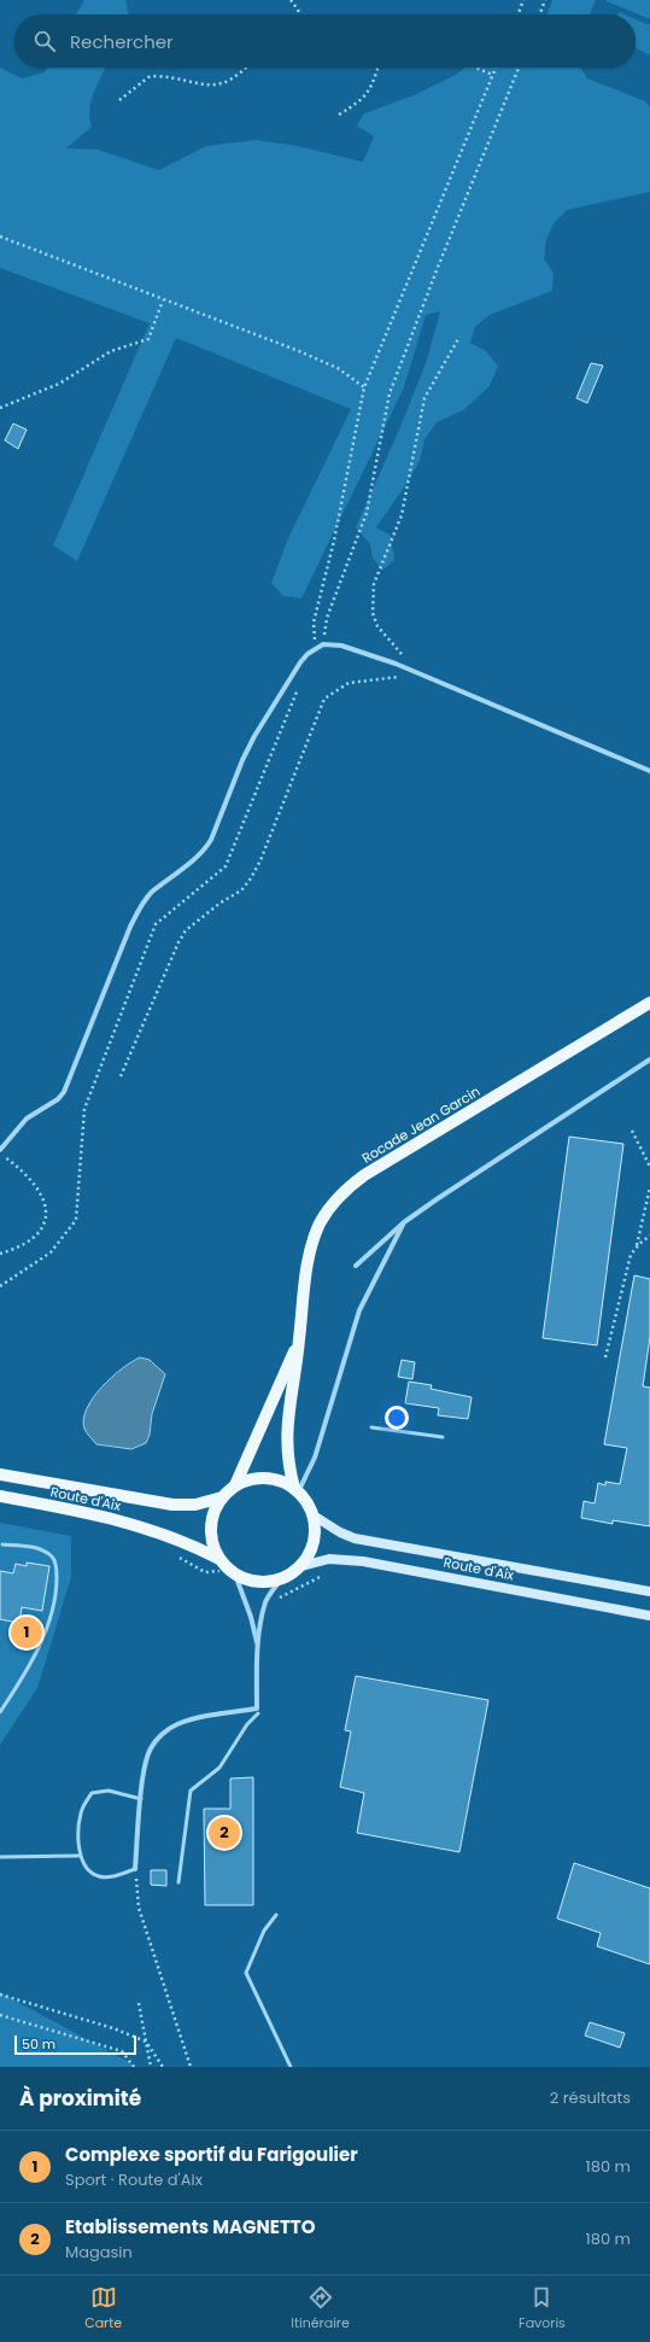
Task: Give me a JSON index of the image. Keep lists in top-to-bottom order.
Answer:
{
  "streets": {
    "main road": ["Rocade Jean Garcin", "Route d'Aix"]
  },
  "crossings": [
    ["Rocade Jean Garcin", "Route d'Aix"]
  ],
  "scale_bar": "50 m",
  "page": {
    "search": "Rechercher",
    "pins": ["1", "2"],
    "scale": "50 m",
    "heading": ["À proximité", "2 résultats"],
    "list": [
      {
        "mark": "1",
        "name": "Complexe sportif du Farigoulier",
        "note": "Sport · Route d'Aix",
        "value": "180 m"
      },
      {
        "mark": "2",
        "name": "Etablissements MAGNETTO",
        "note": "Magasin",
        "value": "180 m"
      }
    ],
    "nav": ["Carte", "Itinéraire", "Favoris"]
  }
}
